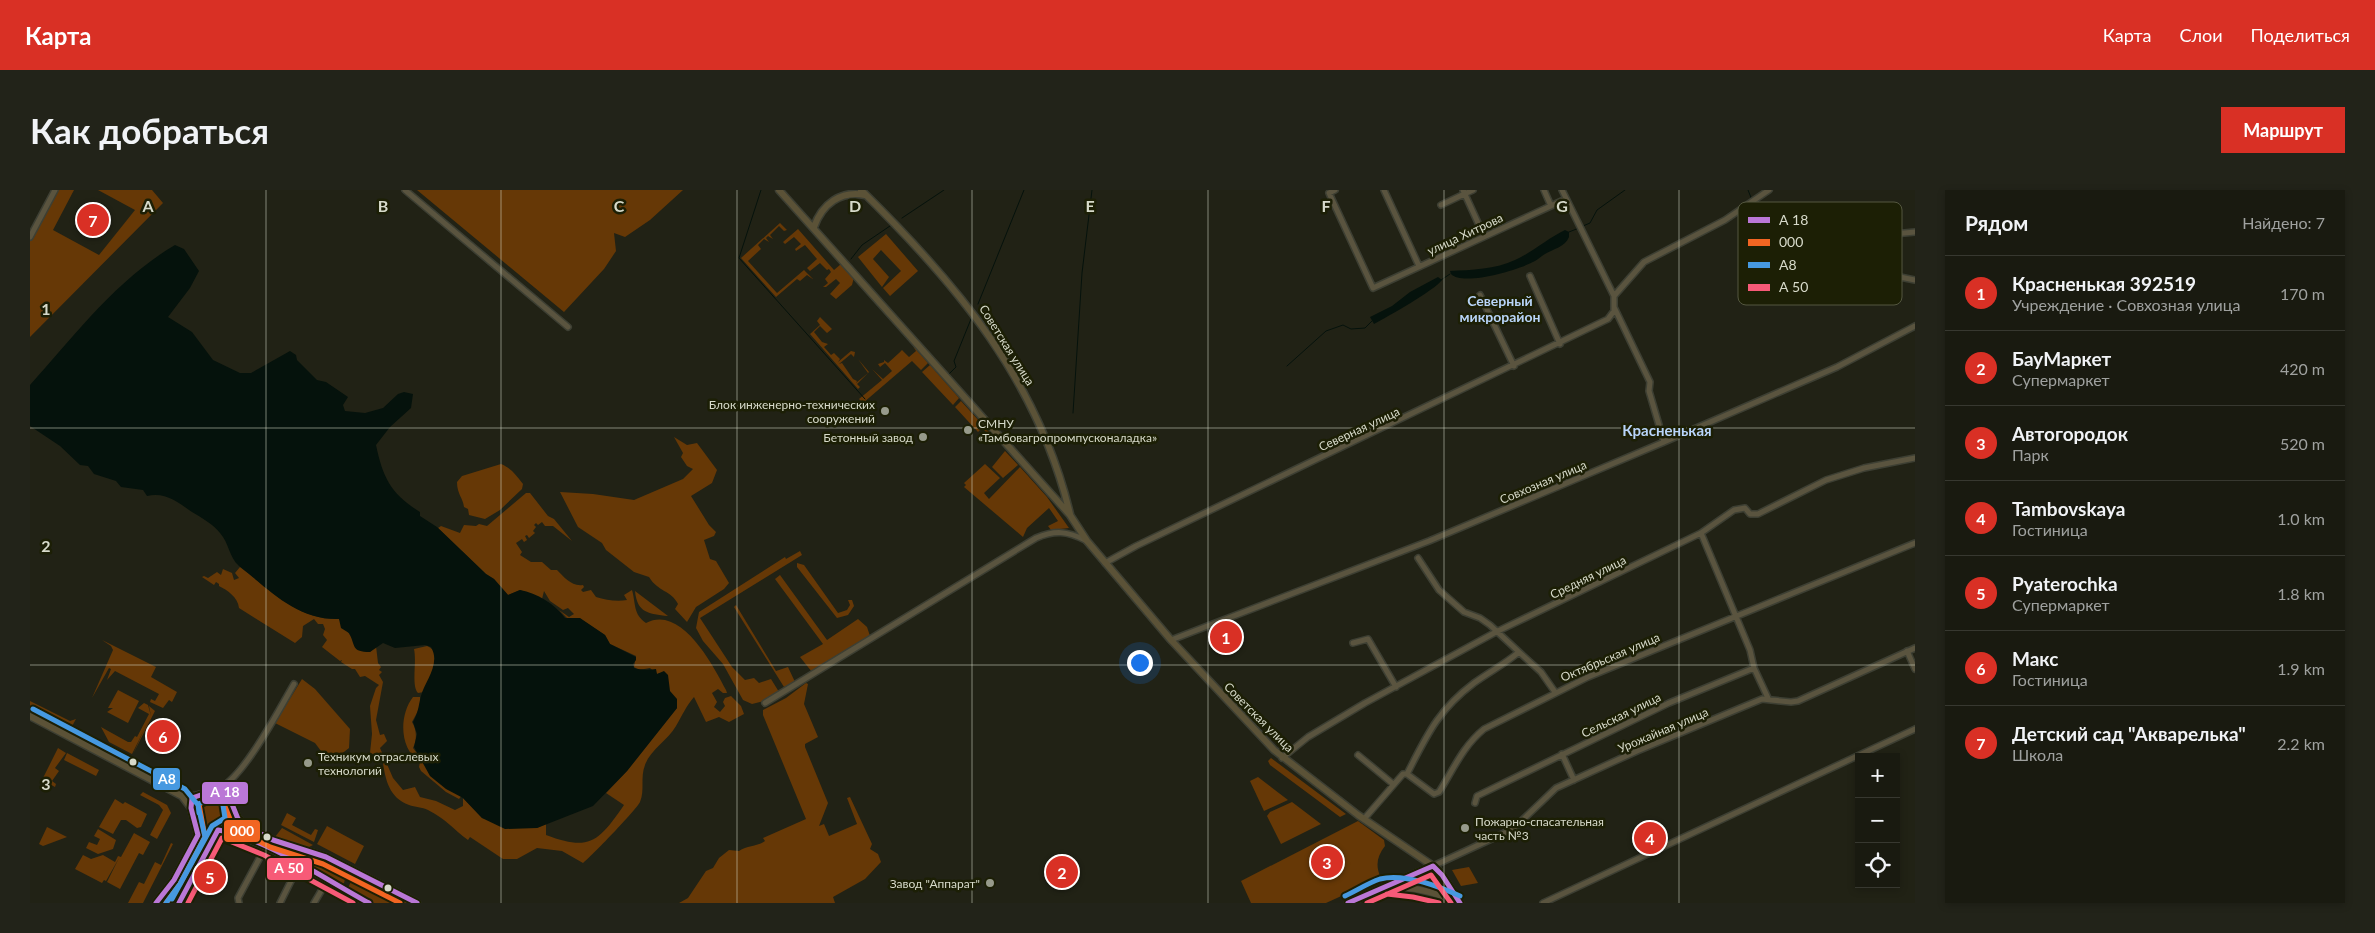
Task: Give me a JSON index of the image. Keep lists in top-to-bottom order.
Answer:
{
  "streets": {
    "main road": ["Советская улица"],
    "street": [
      "улица Хитрова",
      "Северная улица",
      "Совхозная улица",
      "Средняя улица",
      "Октябрьская улица",
      "Сельская улица",
      "Урожайная улица"
    ]
  },
  "crossings": [
    ["Советская улица", "Северная улица"],
    ["Советская улица", "Совхозная улица"],
    ["Советская улица", "Средняя улица"],
    ["Советская улица", "Урожайная улица"]
  ],
  "districts": ["Северный микрорайон", "Красненькая"],
  "places": [
    "Блок инженерно-технических сооружений",
    "СМНУ «Тамбовагропромпусконаладка»",
    "Бетонный завод",
    "Техникум отраслевых технологий",
    "Пожарно-спасательная часть №3",
    "Завод \"Аппарат\""
  ],
  "lines": ["transit line А8", "transit line 000"],
  "legend": [
    "А 18",
    "000",
    "А8",
    "А 50"
  ],
  "page": {
    "header": "Карта",
    "nav": ["Карта", "Слои", "Поделиться"],
    "buttons": "Маршрут",
    "title": "Как добраться",
    "heading": ["Рядом", "Найдено: 7"],
    "pins": [
      "7",
      "1",
      "6",
      "4",
      "3",
      "2",
      "5"
    ],
    "list": [
      {
        "mark": "1",
        "name": "Красненькая 392519",
        "note": "Учреждение · Совхозная улица",
        "value": "170 m"
      },
      {
        "mark": "2",
        "name": "БауМаркет",
        "note": "Супермаркет",
        "value": "420 m"
      },
      {
        "mark": "3",
        "name": "Автогородок",
        "note": "Парк",
        "value": "520 m"
      },
      {
        "mark": "4",
        "name": "Tambovskaya",
        "note": "Гостиница",
        "value": "1.0 km"
      },
      {
        "mark": "5",
        "name": "Pyaterochka",
        "note": "Супермаркет",
        "value": "1.8 km"
      },
      {
        "mark": "6",
        "name": "Макс",
        "note": "Гостиница",
        "value": "1.9 km"
      },
      {
        "mark": "7",
        "name": "Детский сад \"Акварелька\"",
        "note": "Школа",
        "value": "2.2 km"
      }
    ],
    "map_buttons": ["+", "−"]
  },
  "grid": {
    "columns": [
      "A",
      "B",
      "C",
      "D",
      "E",
      "F",
      "G"
    ],
    "rows": ["1", "2", "3"]
  }
}
